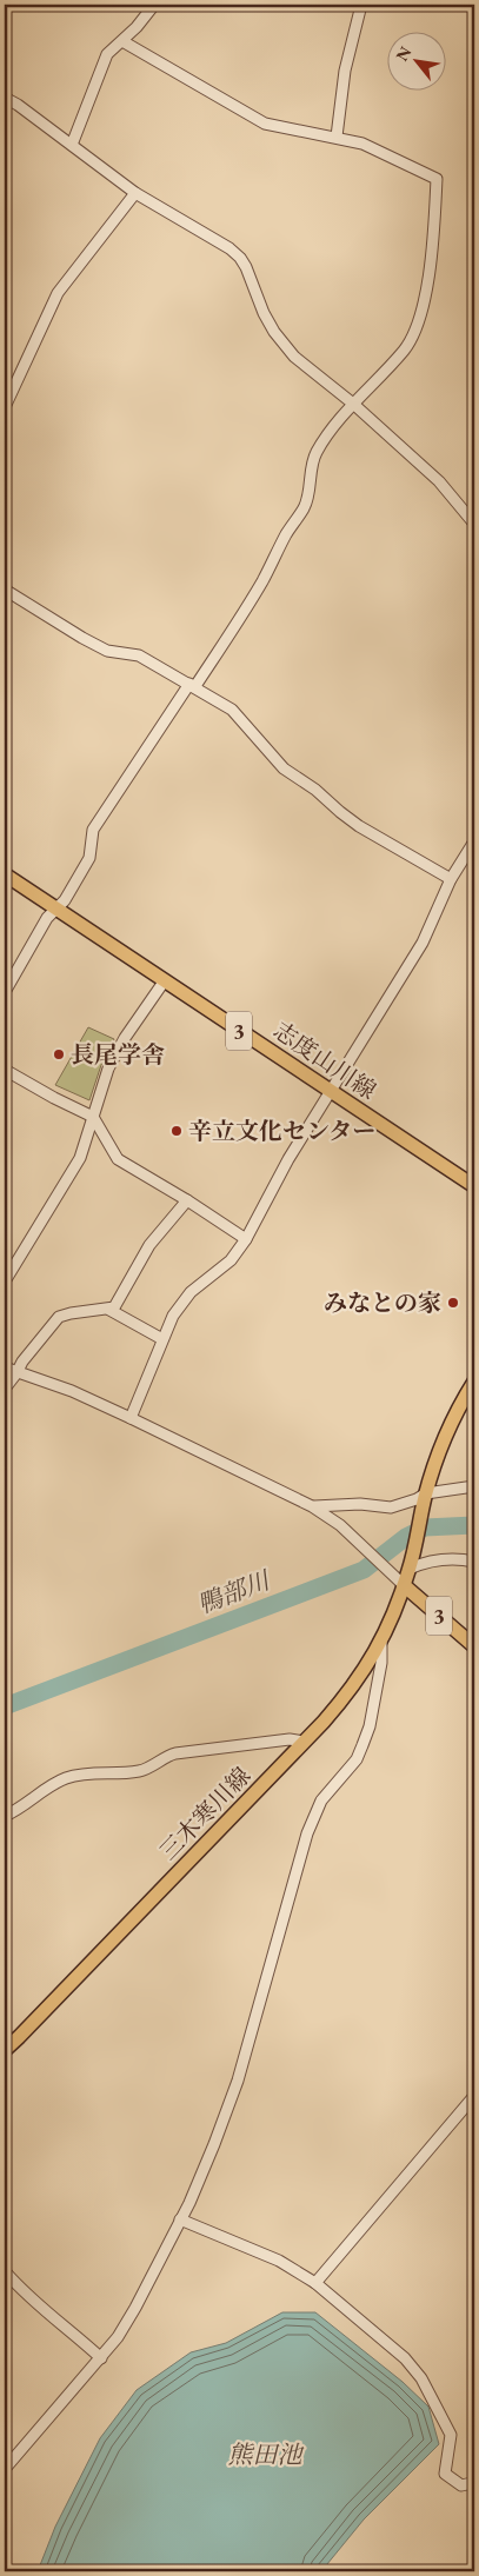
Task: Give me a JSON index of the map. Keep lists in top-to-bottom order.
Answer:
{
  "streets": {
    "main road": ["3", "志度山川線", "三木寒川線"]
  },
  "crossings": [
    ["3", "三木寒川線"]
  ],
  "water": ["鴨部川", "熊田池"],
  "places": ["長尾学舎", "辛立文化センター", "みなとの家"],
  "north": "top left"
}
